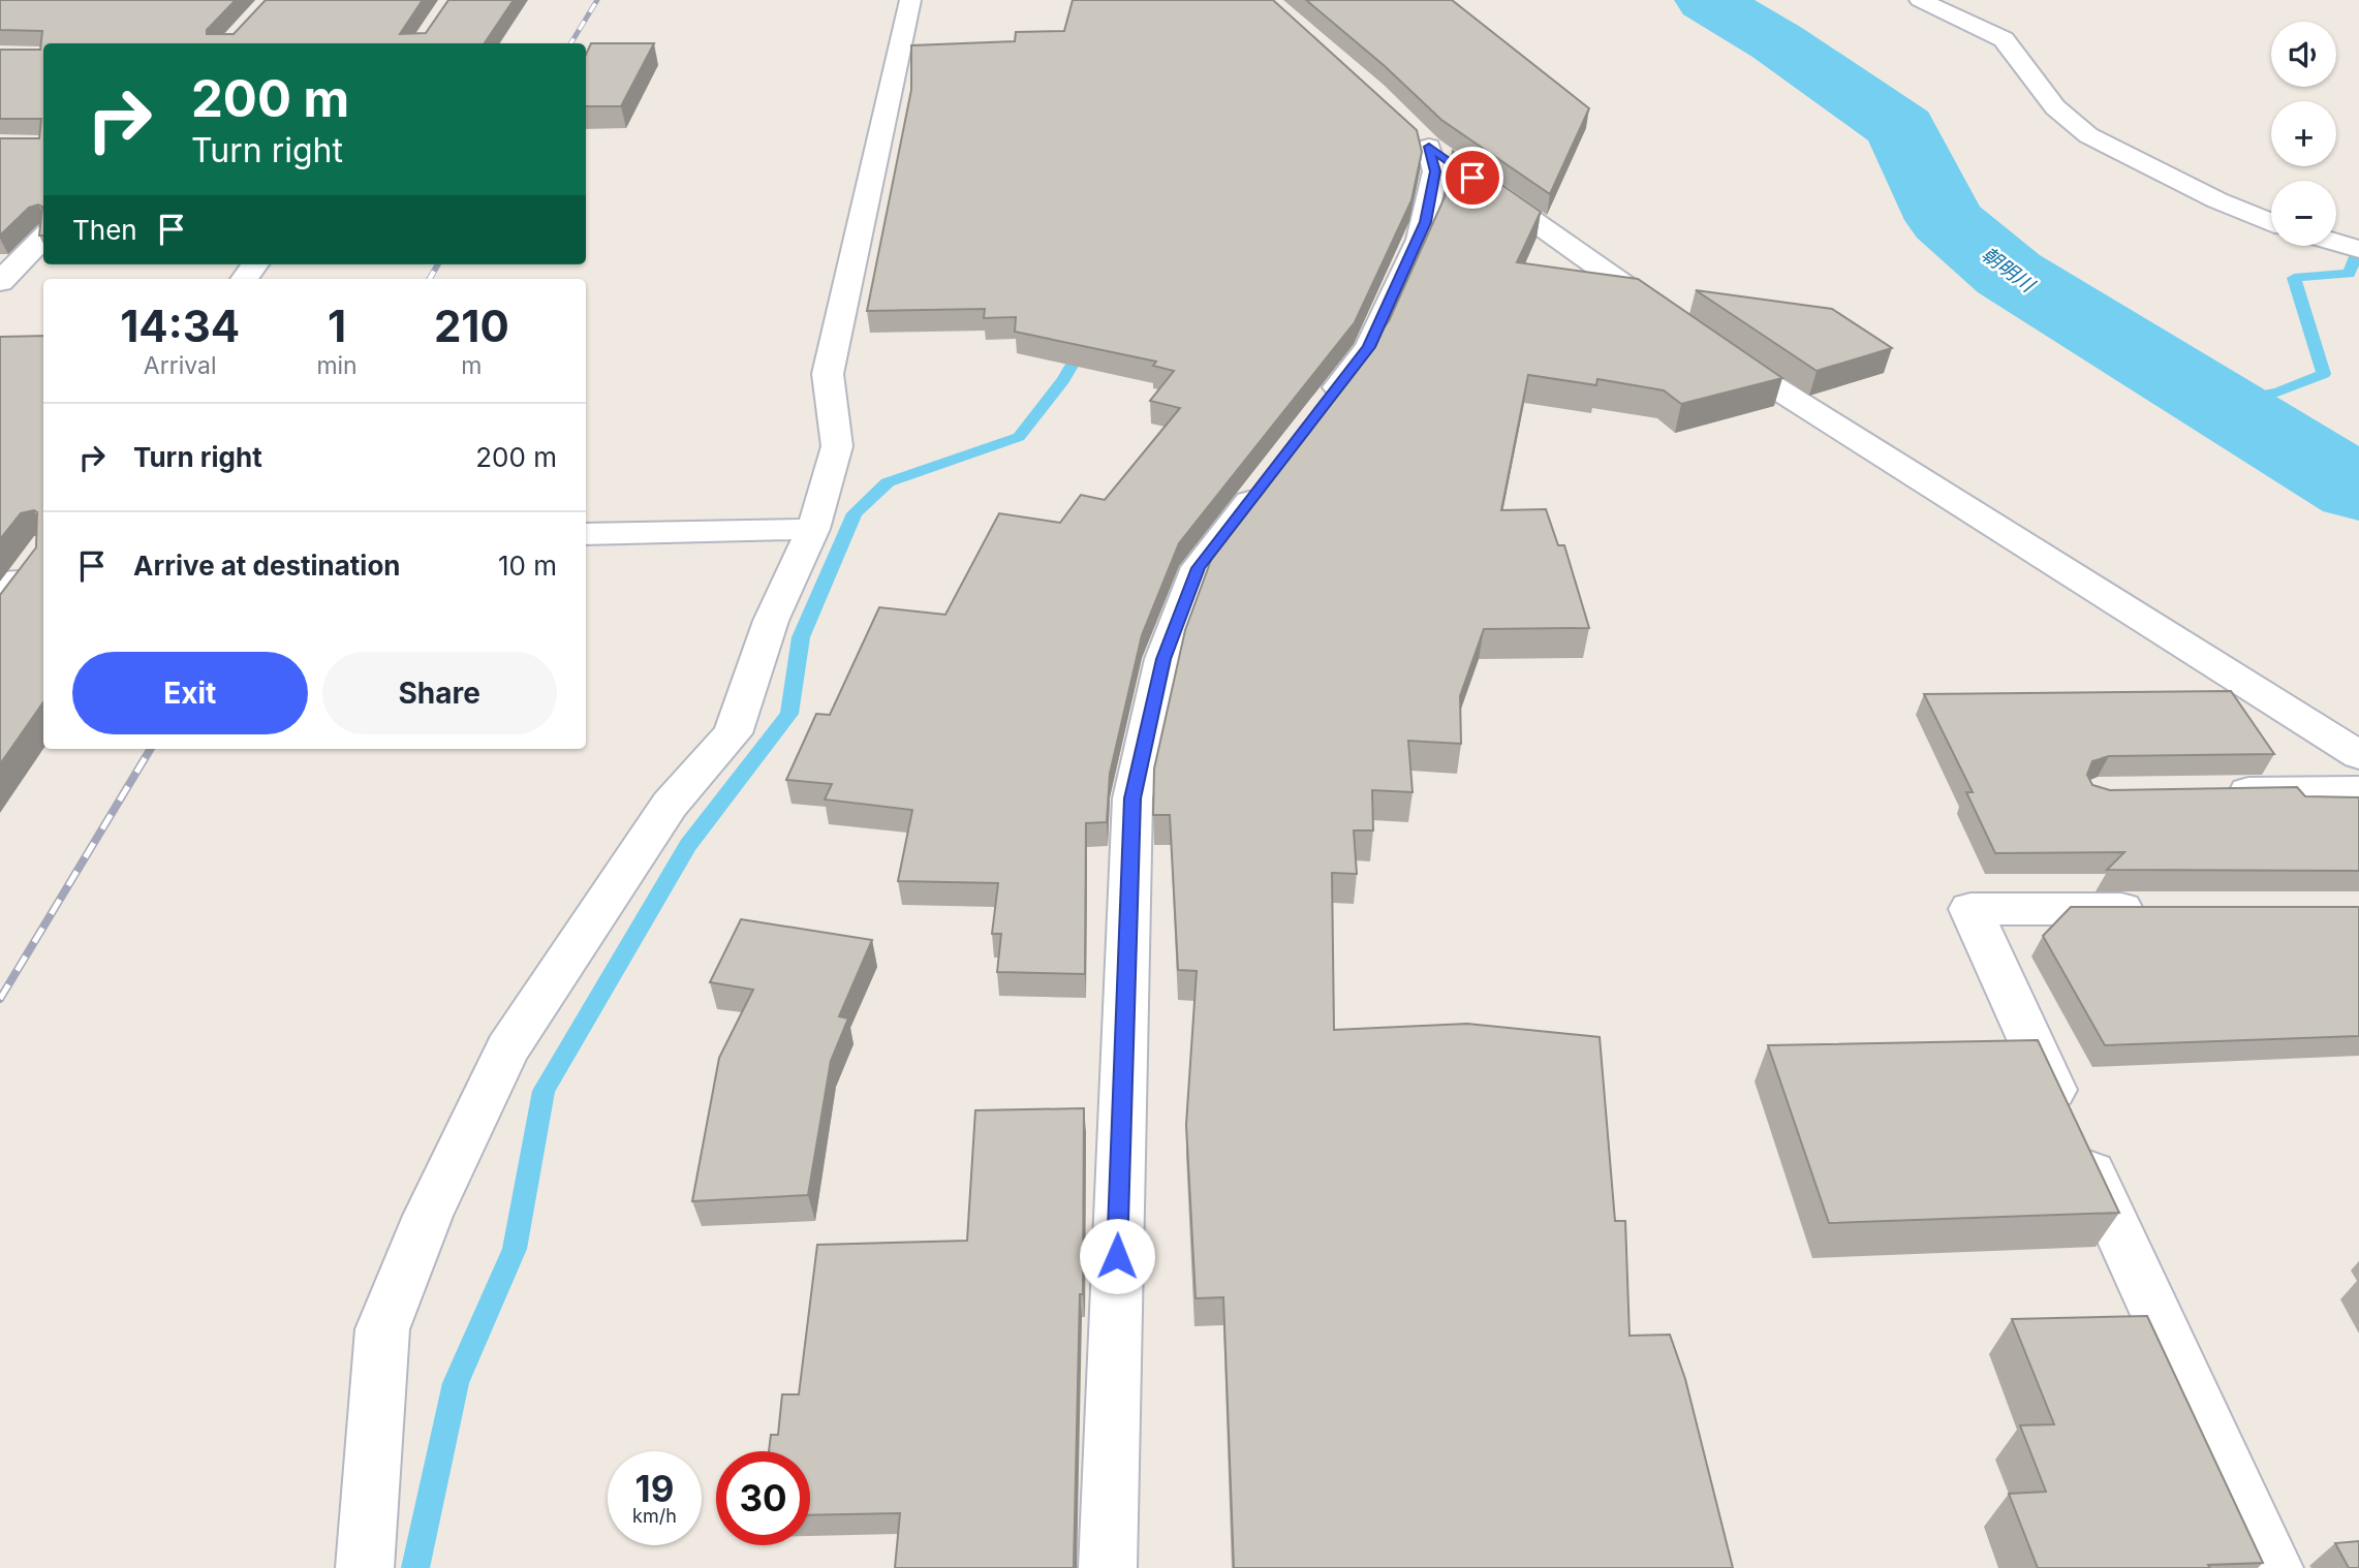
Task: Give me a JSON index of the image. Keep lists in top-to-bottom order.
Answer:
{
  "water": ["朝明川"],
  "page": {
    "map_buttons": ["+", "−"],
    "turn": ["200 m", "Turn right"],
    "then": "Then",
    "eta": [
      "14:34",
      "Arrival",
      "1",
      "min",
      "210",
      "m"
    ],
    "list": [
      {
        "name": "Turn right",
        "value": "200 m"
      },
      {
        "name": "Arrive at destination",
        "value": "10 m"
      }
    ],
    "buttons": ["Exit", "Share"],
    "speed": "19 km/h",
    "limit": "30"
  }
}
